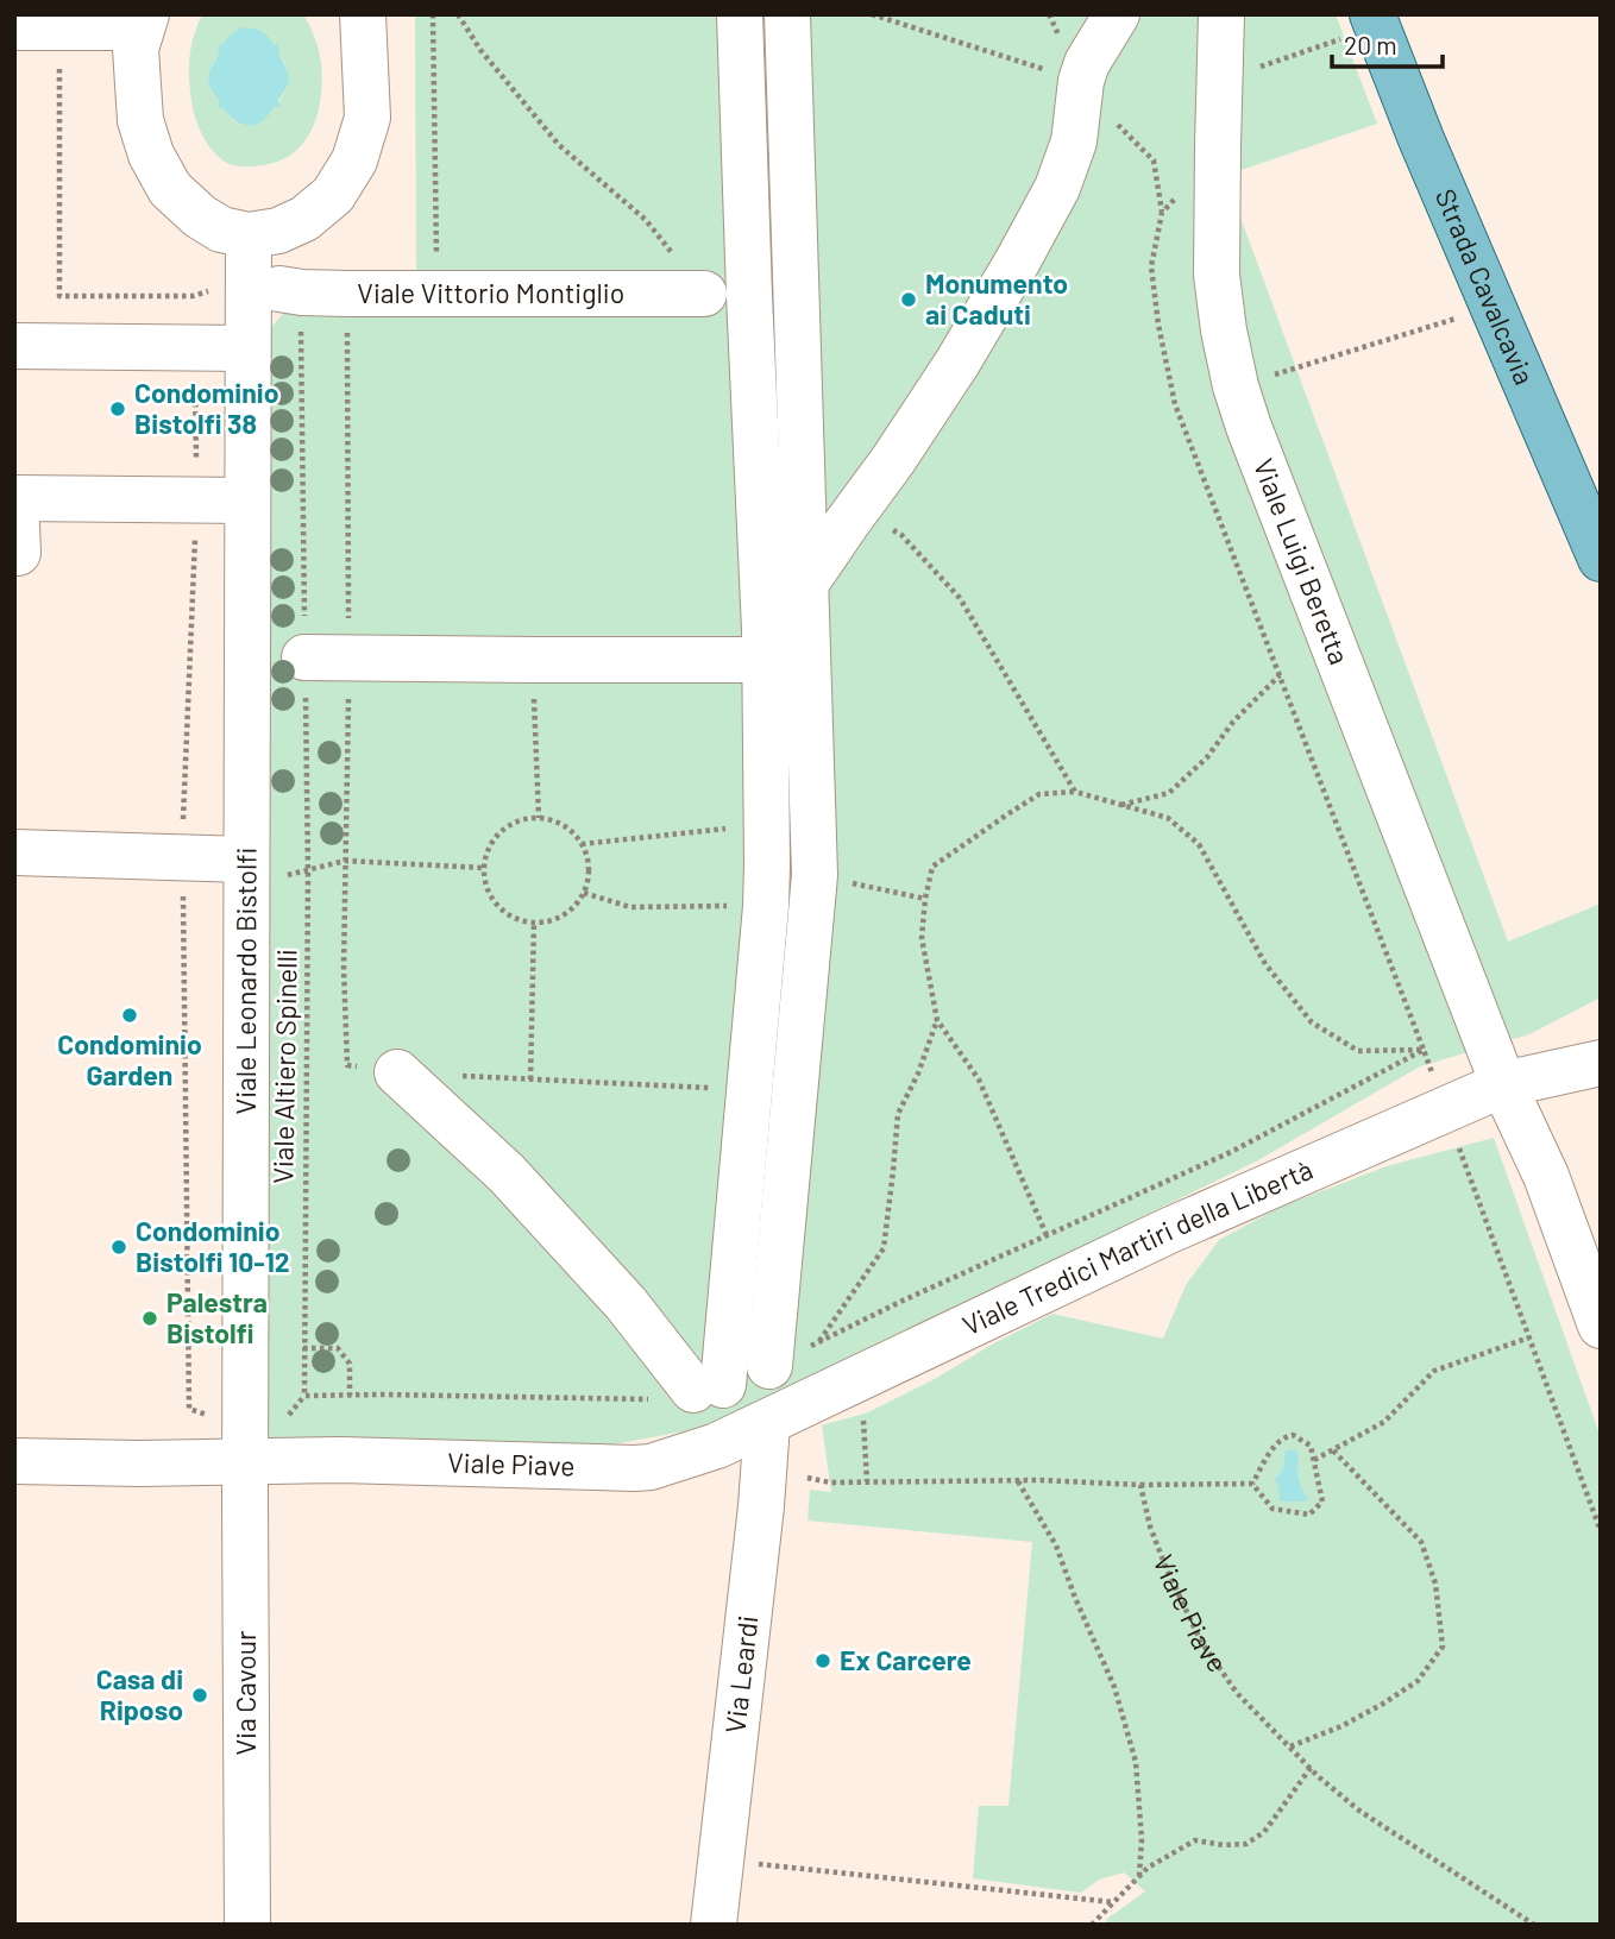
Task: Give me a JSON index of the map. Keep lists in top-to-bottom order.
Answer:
{
  "streets": {
    "main road": ["Strada Cavalcavia"],
    "street": [
      "Viale Vittorio Montiglio",
      "Viale Luigi Beretta",
      "Viale Leonardo Bistolfi",
      "Viale Tredici Martiri della Libertà",
      "Viale Piave",
      "Via Leardi",
      "Via Cavour"
    ],
    "path": ["Viale Altiero Spinelli"]
  },
  "crossings": [
    ["Viale Luigi Beretta", "Viale Tredici Martiri della Libertà"],
    ["Viale Leonardo Bistolfi", "Viale Piave"],
    ["Viale Leonardo Bistolfi", "Via Cavour"],
    ["Viale Tredici Martiri della Libertà", "Viale Piave"],
    ["Viale Tredici Martiri della Libertà", "Via Leardi"],
    ["Viale Piave", "Via Leardi"],
    ["Viale Piave", "Via Cavour"]
  ],
  "places": [
    "Monumento ai Caduti",
    "Condominio Bistolfi 38",
    "Condominio Garden",
    "Condominio Bistolfi 10-12",
    "Palestra Bistolfi",
    "Ex Carcere",
    "Casa di Riposo"
  ],
  "scale_bar": "20 m"
}
